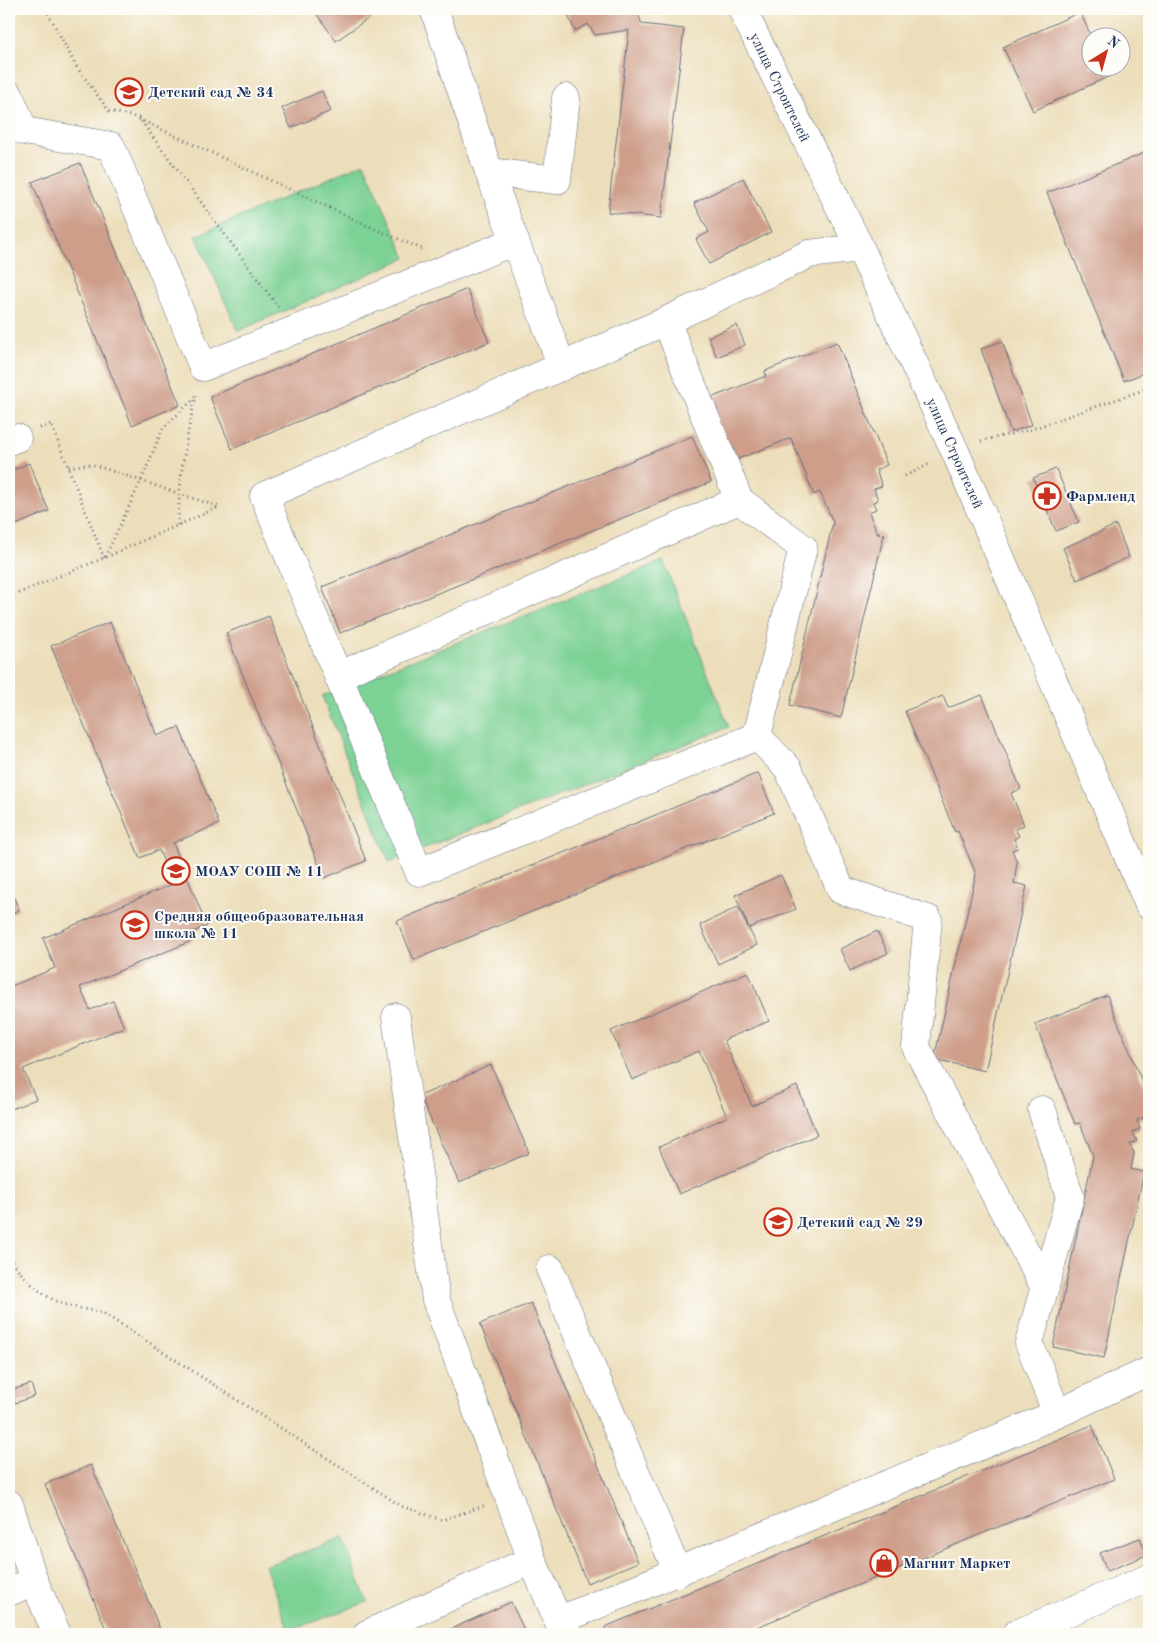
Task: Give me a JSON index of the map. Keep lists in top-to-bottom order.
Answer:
{
  "streets": {
    "main road": ["улица Строителей"]
  },
  "places": {
    "school or university": [
      "Детский сад № 34",
      "МОАУ СОШ № 11",
      "Средняя общеобразовательная школа № 11",
      "Детский сад № 29"
    ],
    "pharmacy": ["Фармленд"],
    "shop": ["Магнит Маркет"]
  },
  "north": "top right"
}
